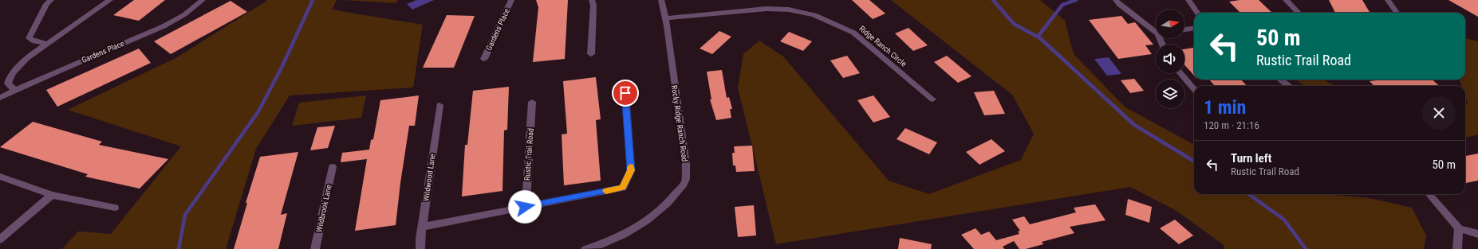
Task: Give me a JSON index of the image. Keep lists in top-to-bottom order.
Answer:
{
  "streets": {
    "street": [
      "Gardens Place",
      "Ridge Ranch Circle",
      "Rocky Ridge Ranch Road",
      "Rustic Trail Road",
      "Wildwood Lane",
      "Wildbrook Lane"
    ]
  },
  "crossings": [
    ["Ridge Ranch Circle", "Rocky Ridge Ranch Road"]
  ],
  "north": "right",
  "page": {
    "turn": ["50 m", "Rustic Trail Road"],
    "heading": ["1 min", "120 m · 21:16"],
    "list": [
      {
        "name": "Turn left",
        "note": "Rustic Trail Road",
        "value": "50 m"
      }
    ]
  }
}
